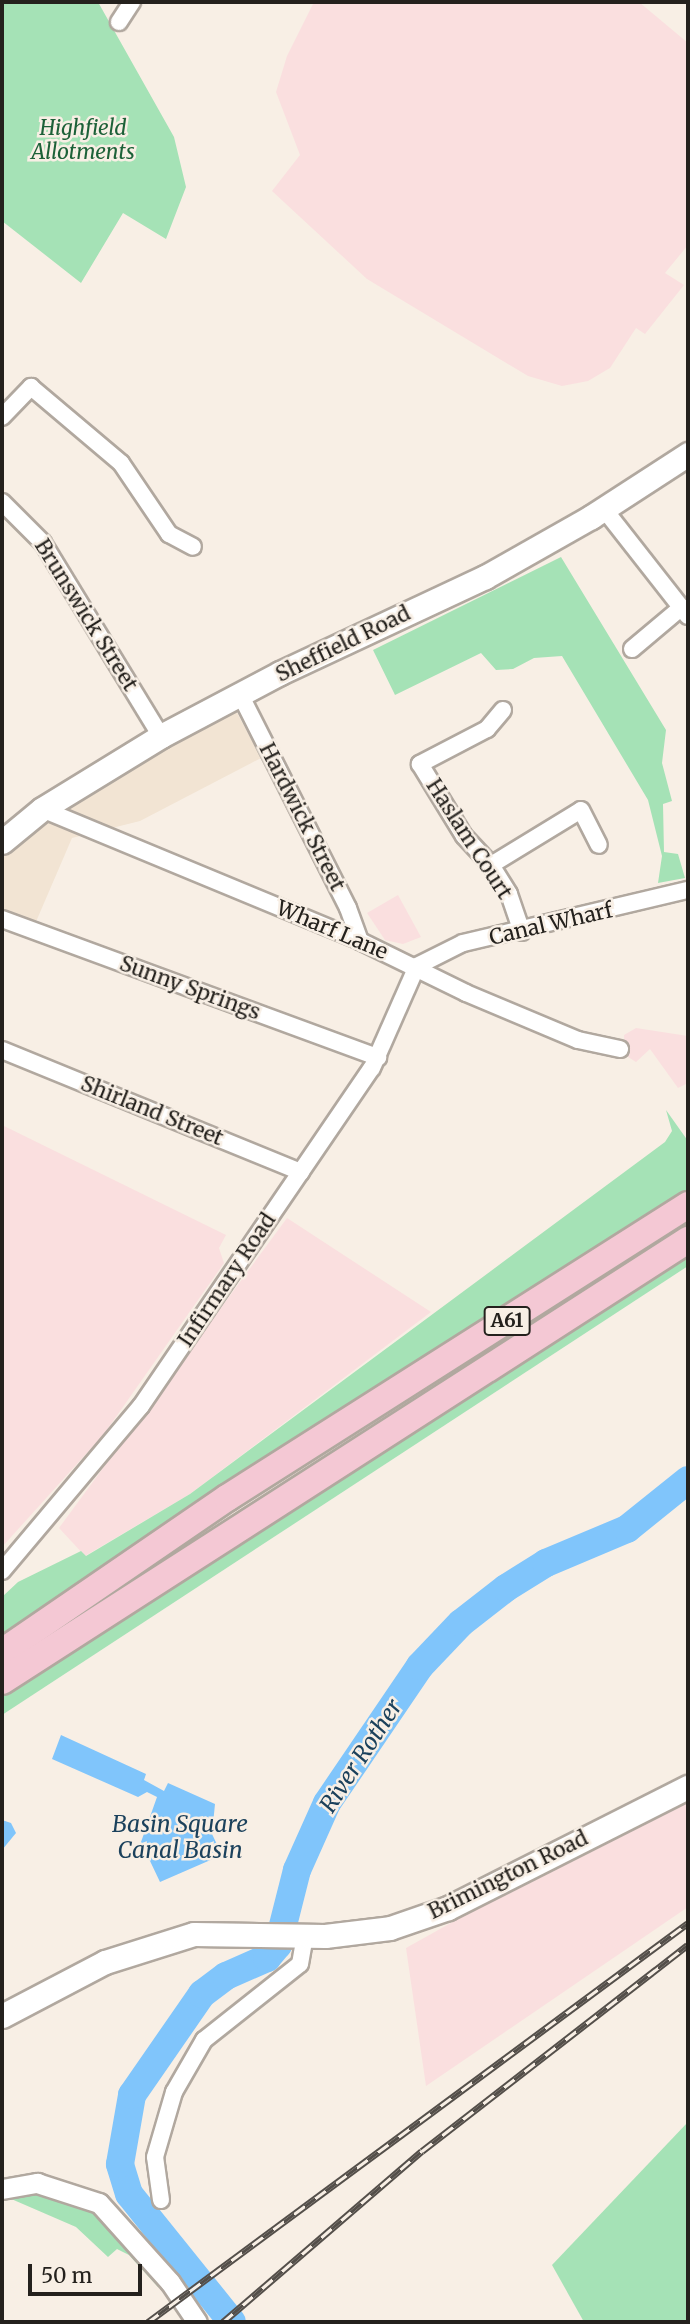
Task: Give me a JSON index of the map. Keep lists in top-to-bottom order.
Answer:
{
  "streets": {
    "highway": ["A61"],
    "main road": ["Sheffield Road", "Brimington Road"],
    "street": [
      "Brunswick Street",
      "Hardwick Street",
      "Haslam Court",
      "Canal Wharf",
      "Wharf Lane",
      "Sunny Springs",
      "Shirland Street",
      "Infirmary Road"
    ]
  },
  "crossings": [
    ["Brunswick Street", "Sheffield Road"],
    ["Sheffield Road", "Hardwick Street"],
    ["Sheffield Road", "Wharf Lane"],
    ["Hardwick Street", "Wharf Lane"],
    ["Haslam Court", "Canal Wharf"],
    ["Canal Wharf", "Wharf Lane"],
    ["Canal Wharf", "Infirmary Road"],
    ["Wharf Lane", "Infirmary Road"],
    ["Sunny Springs", "Infirmary Road"],
    ["Shirland Street", "Infirmary Road"]
  ],
  "water": ["River Rother", "Basin Square Canal Basin"],
  "parks": ["Highfield Allotments"],
  "scale_bar": "50 m"
}
